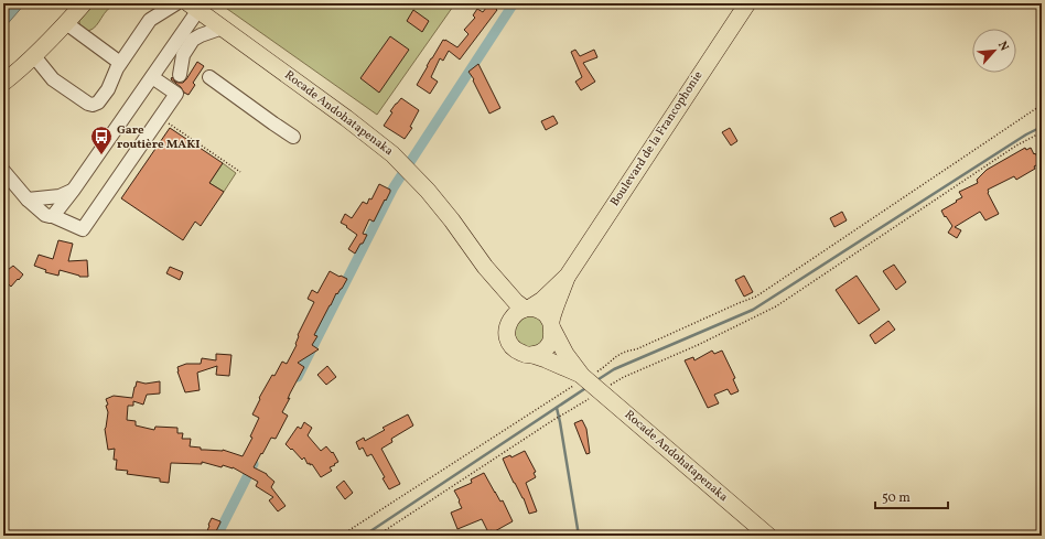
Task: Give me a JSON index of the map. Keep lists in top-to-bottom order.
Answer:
{
  "streets": {
    "main road": ["Rocade Andohatapenaka", "Boulevard de la Francophonie"]
  },
  "places": {
    "bus stop": ["Gare routière MAKI"]
  },
  "scale_bar": "50 m",
  "north": "top right"
}
